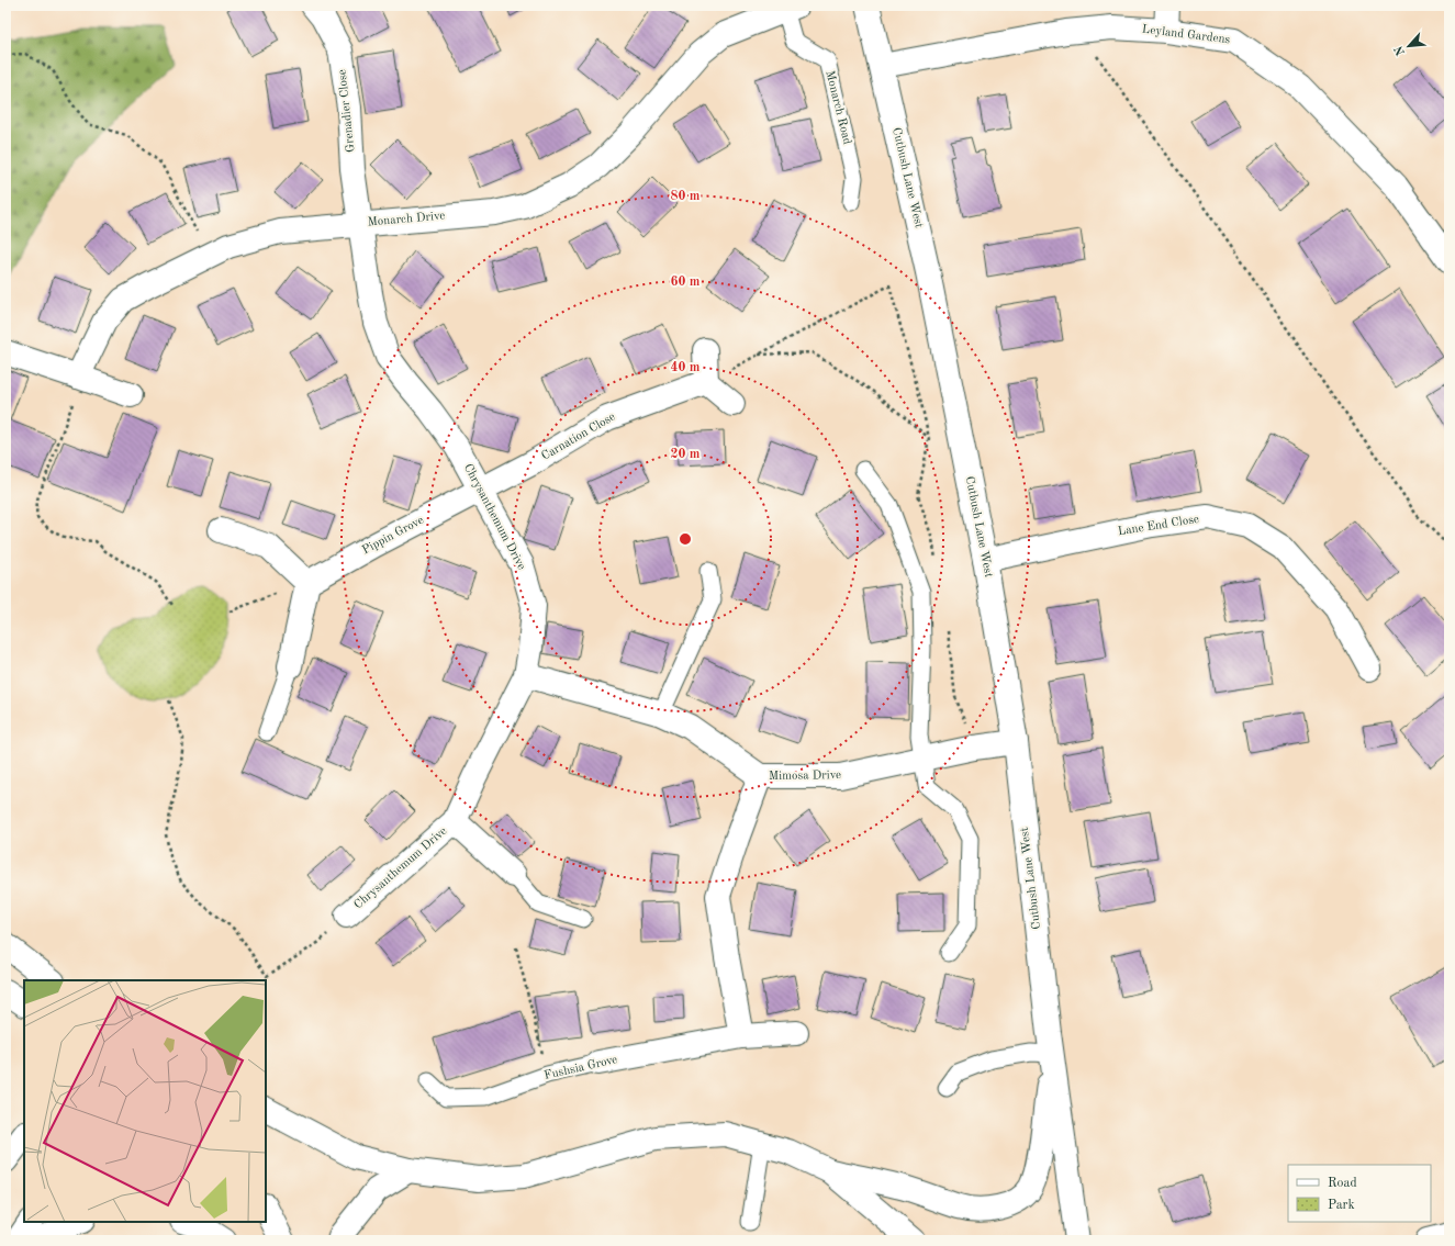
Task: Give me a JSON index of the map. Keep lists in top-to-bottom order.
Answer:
{
  "streets": {
    "street": [
      "Leyland Gardens",
      "Grenadier Close",
      "Cutbush Lane West",
      "Monarch Drive",
      "Carnation Close",
      "Chrysanthemum Drive",
      "Lane End Close",
      "Pippin Grove",
      "Mimosa Drive",
      "Fushsia Grove"
    ],
    "lane": ["Monarch Road"]
  },
  "crossings": [
    ["Leyland Gardens", "Cutbush Lane West"],
    ["Monarch Road", "Monarch Drive"],
    ["Grenadier Close", "Monarch Drive"],
    ["Grenadier Close", "Chrysanthemum Drive"],
    ["Cutbush Lane West", "Lane End Close"],
    ["Cutbush Lane West", "Mimosa Drive"],
    ["Monarch Drive", "Chrysanthemum Drive"],
    ["Carnation Close", "Chrysanthemum Drive"],
    ["Carnation Close", "Pippin Grove"],
    ["Chrysanthemum Drive", "Pippin Grove"],
    ["Chrysanthemum Drive", "Mimosa Drive"]
  ],
  "legend": ["Road", "Park"],
  "north": "bottom left",
  "rings": [
    "80 m",
    "60 m",
    "40 m",
    "20 m"
  ]
}
